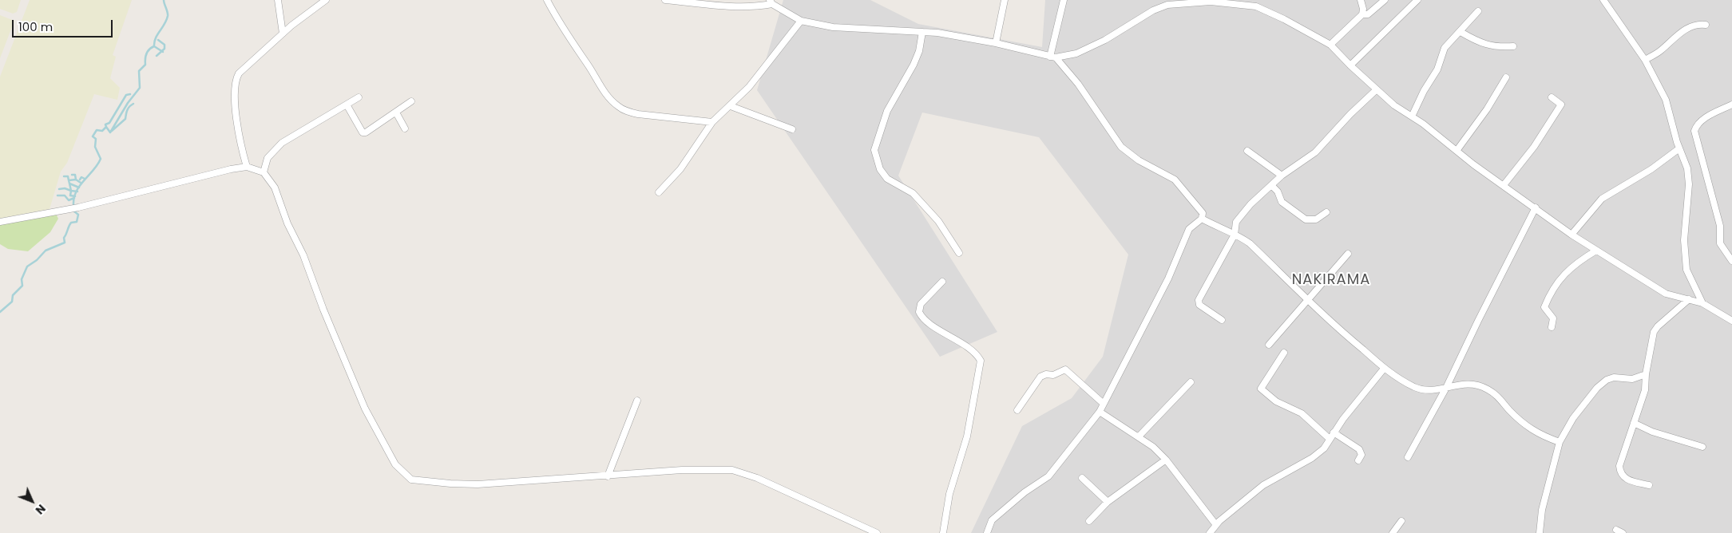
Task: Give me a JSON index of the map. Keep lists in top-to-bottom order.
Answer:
{
  "districts": ["NAKIRAMA"],
  "scale_bar": "100 m",
  "north": "bottom right"
}
